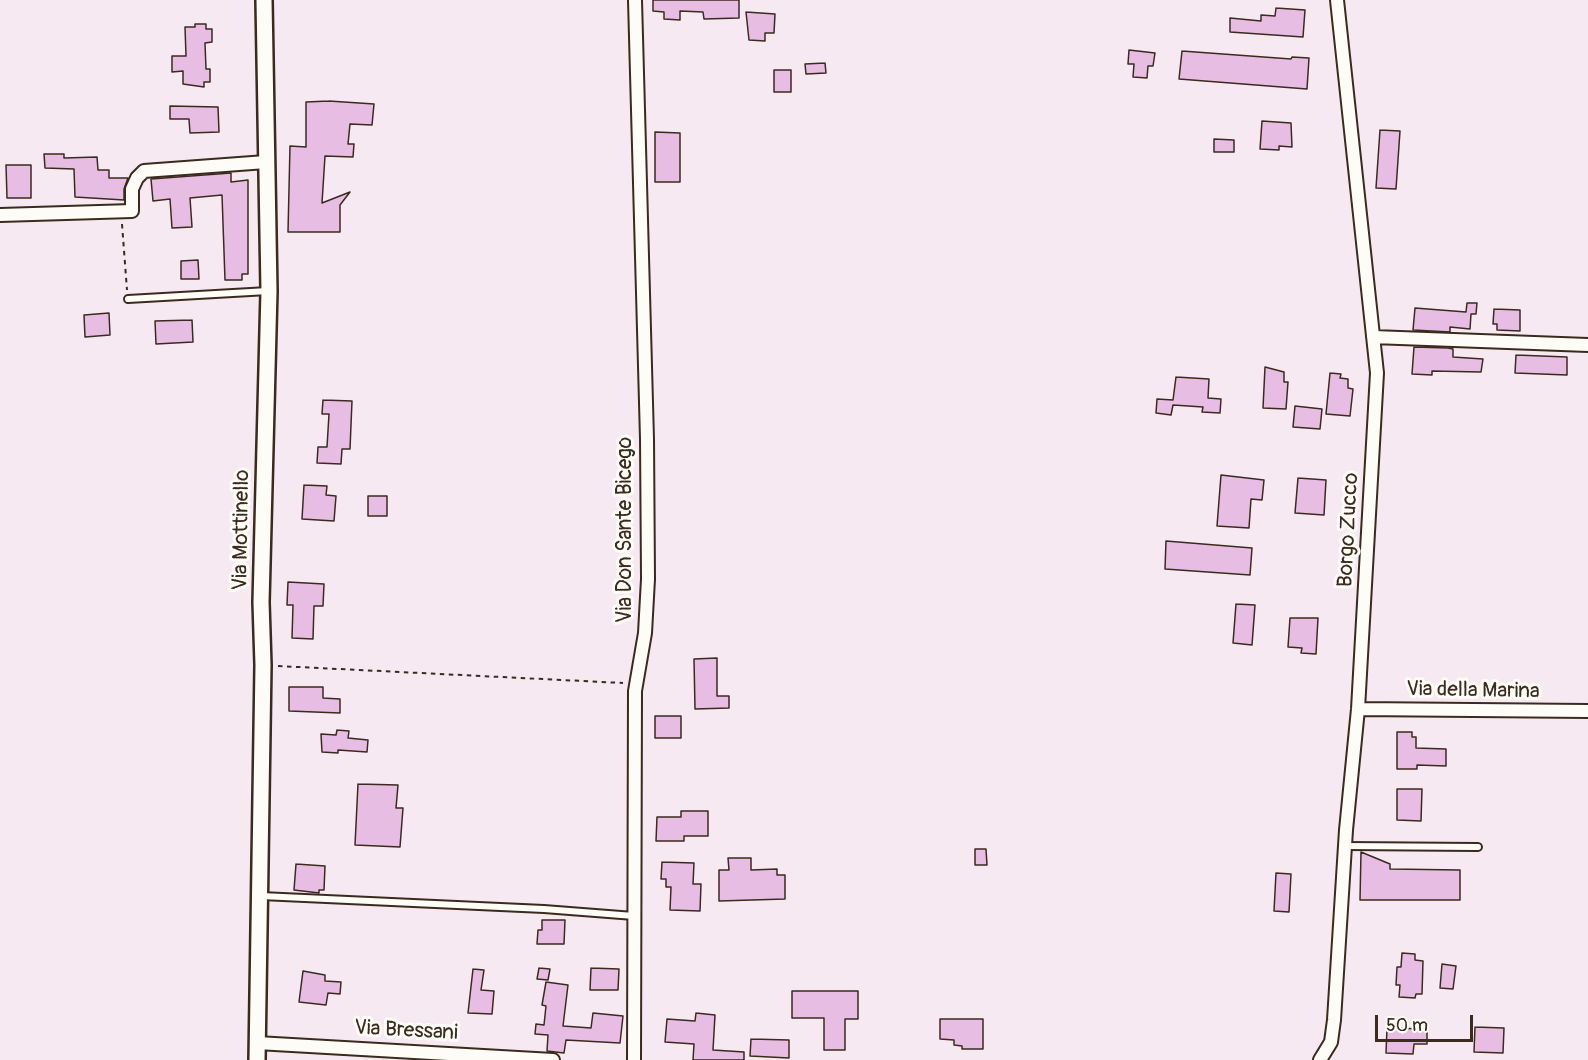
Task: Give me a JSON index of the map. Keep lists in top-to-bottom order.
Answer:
{
  "streets": {
    "street": [
      "Via Mottinello",
      "Via Don Sante Bicego",
      "Borgo Zucco",
      "Via della Marina",
      "Via Bressani"
    ]
  },
  "crossings": [
    ["Via Mottinello", "Via Bressani"],
    ["Borgo Zucco", "Via della Marina"]
  ],
  "scale_bar": "50 m"
}
